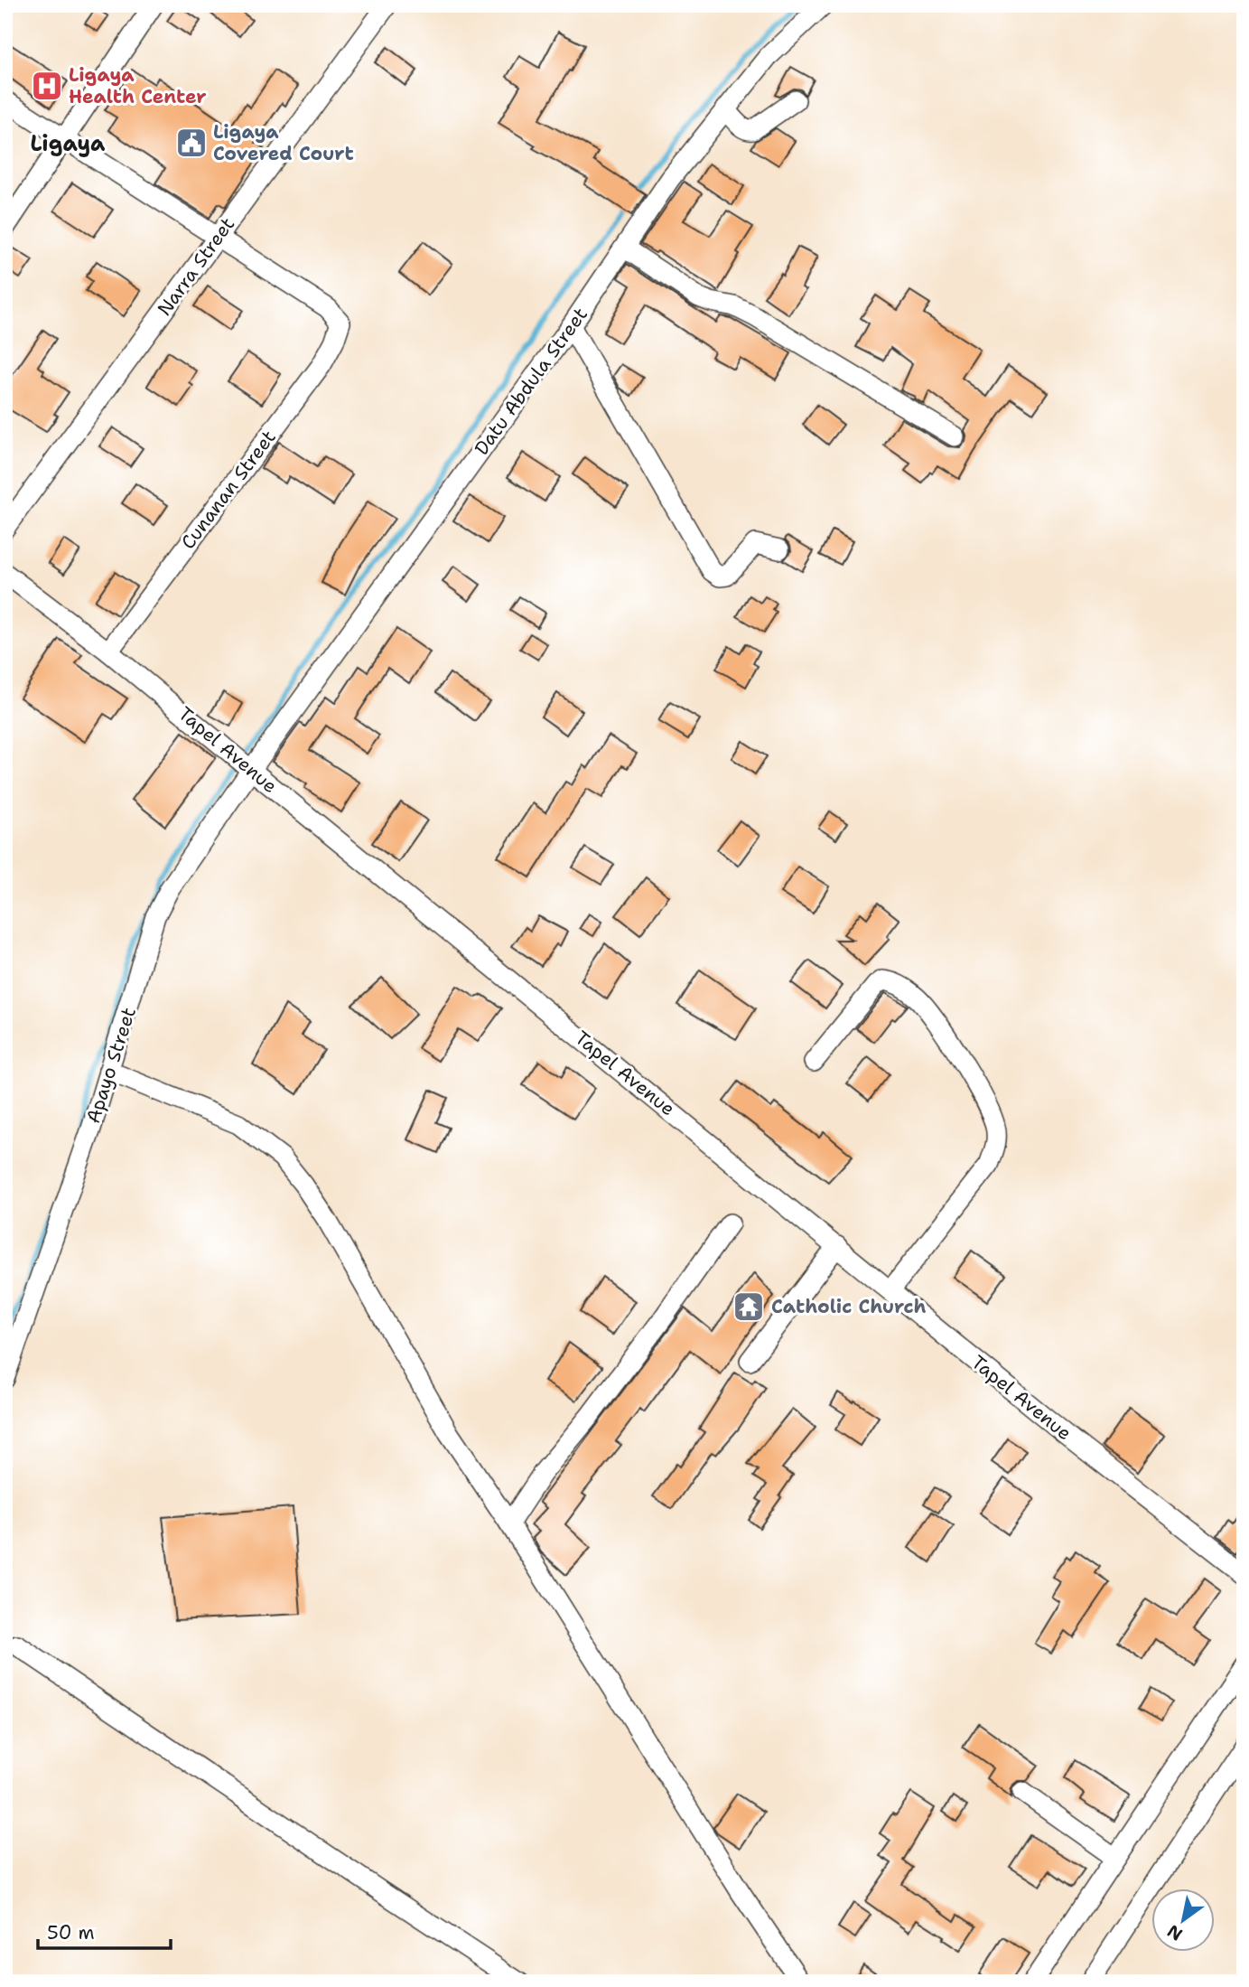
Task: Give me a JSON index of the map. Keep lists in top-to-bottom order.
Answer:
{
  "streets": {
    "street": [
      "Narra Street",
      "Datu Abdula Street",
      "Cunanan Street",
      "Tapel Avenue",
      "Apayo Street"
    ]
  },
  "crossings": [
    ["Narra Street", "Cunanan Street"],
    ["Datu Abdula Street", "Tapel Avenue"],
    ["Datu Abdula Street", "Apayo Street"],
    ["Cunanan Street", "Tapel Avenue"],
    ["Tapel Avenue", "Apayo Street"]
  ],
  "districts": ["Ligaya"],
  "places": {
    "hospital": ["Ligaya Health Center"],
    "public building": ["Ligaya Covered Court"],
    "temple": ["Catholic Church"]
  },
  "scale_bar": "50 m",
  "north": "bottom left"
}
